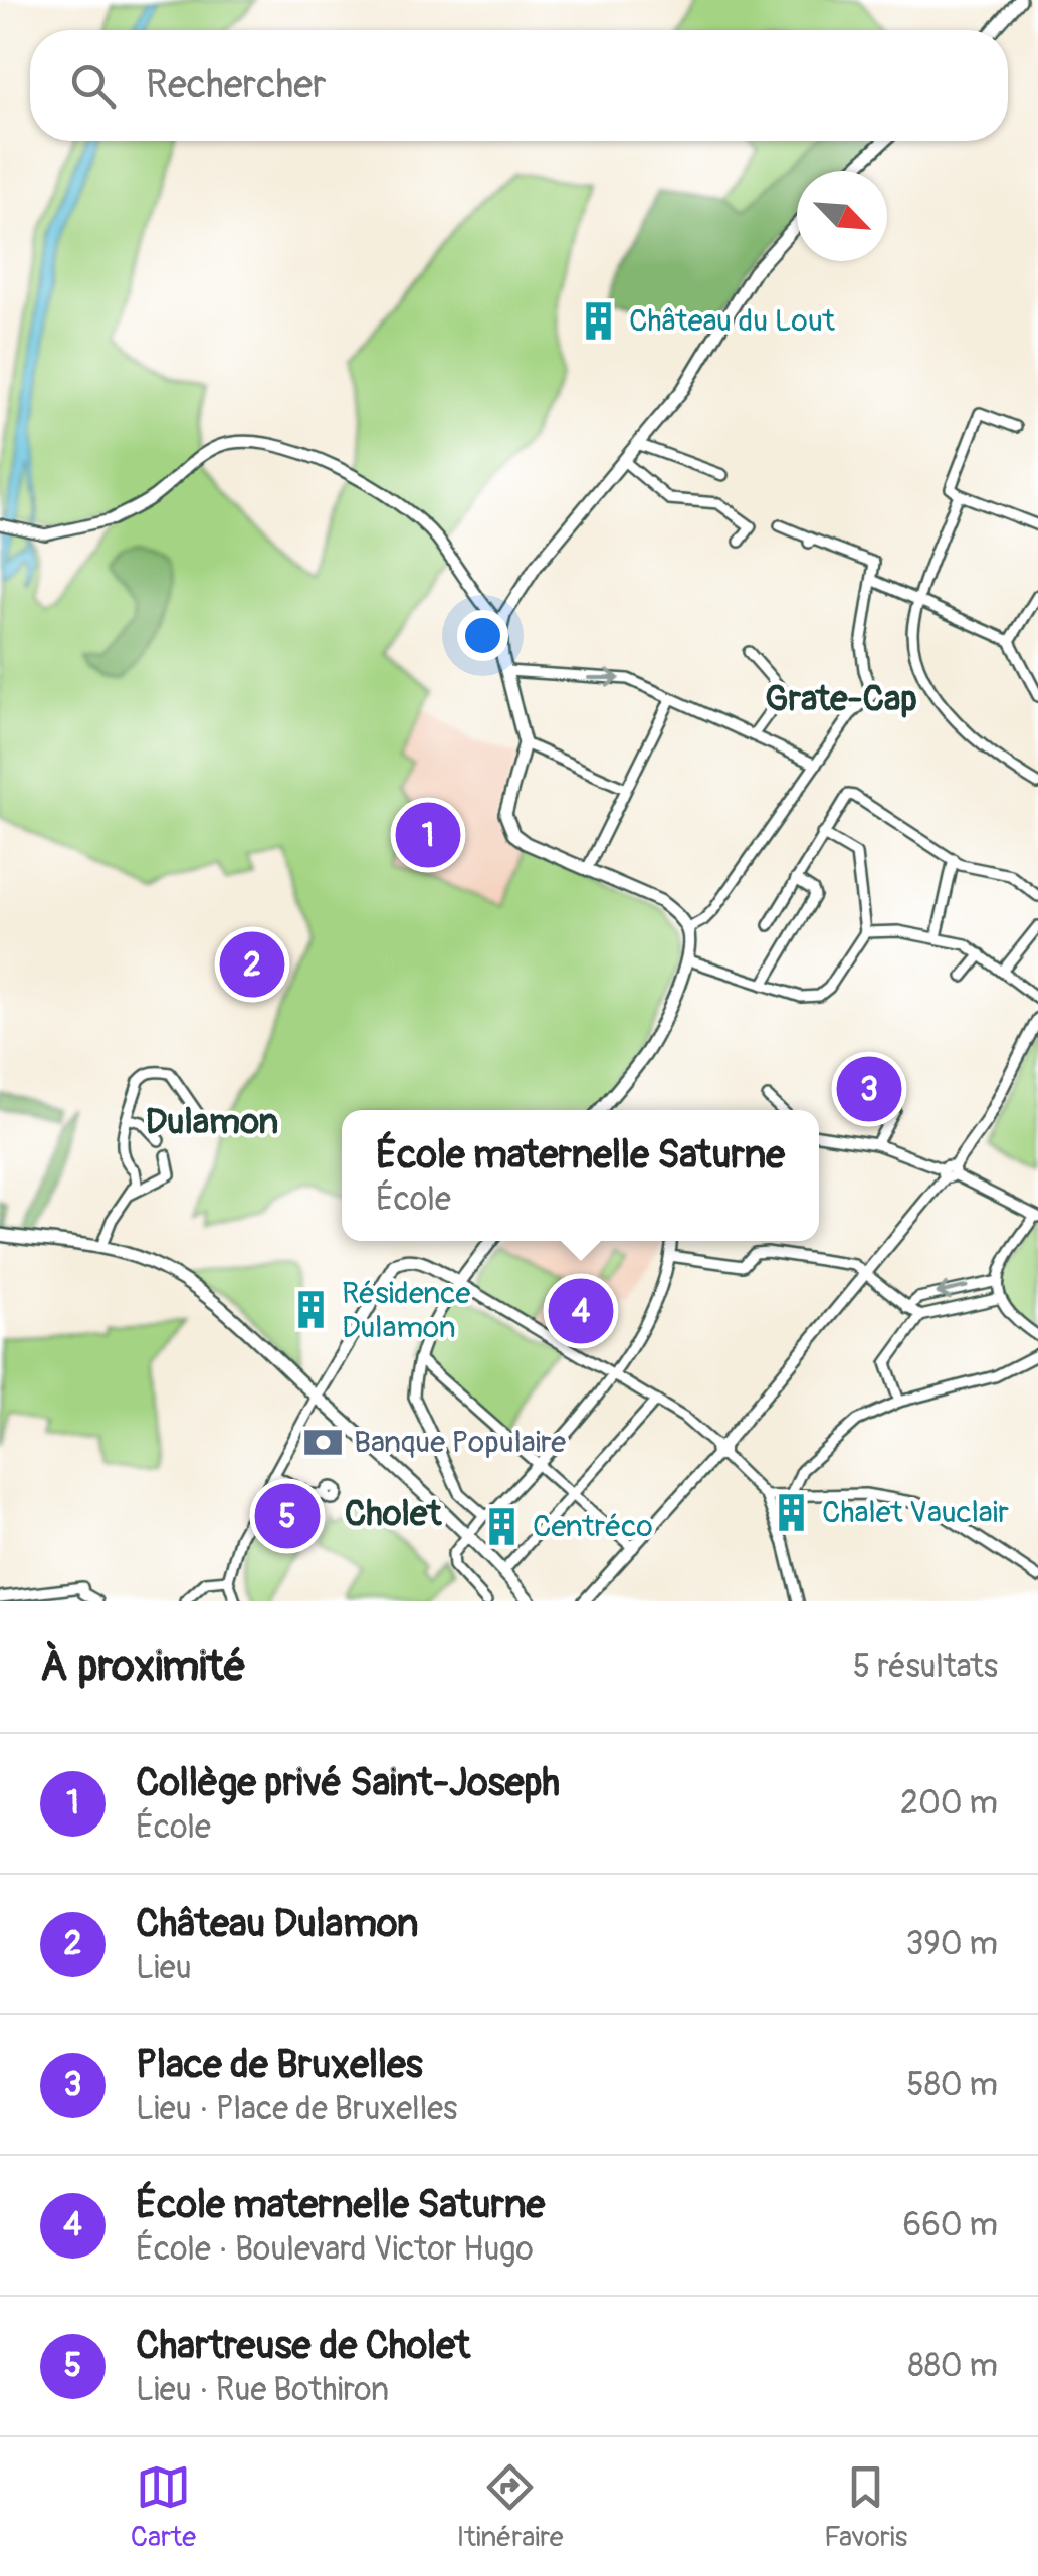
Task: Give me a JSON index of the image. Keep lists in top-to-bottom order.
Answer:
{
  "districts": ["Grate-Cap", "Dulamon", "Cholet"],
  "places": {
    "building": [
      "Château du Lout",
      "Résidence Dulamon",
      "Chalet Vauclair",
      "Centréco"
    ],
    "bank": ["Banque Populaire"]
  },
  "north": "bottom right",
  "page": {
    "search": "Rechercher",
    "pins": [
      "1",
      "2",
      "3",
      "4",
      "5"
    ],
    "popup": ["École maternelle Saturne", "École"],
    "heading": ["À proximité", "5 résultats"],
    "list": [
      {
        "mark": "1",
        "name": "Collège privé Saint-Joseph",
        "note": "École",
        "value": "200 m"
      },
      {
        "mark": "2",
        "name": "Château Dulamon",
        "note": "Lieu",
        "value": "390 m"
      },
      {
        "mark": "3",
        "name": "Place de Bruxelles",
        "note": "Lieu · Place de Bruxelles",
        "value": "580 m"
      },
      {
        "mark": "4",
        "name": "École maternelle Saturne",
        "note": "École · Boulevard Victor Hugo",
        "value": "660 m"
      },
      {
        "mark": "5",
        "name": "Chartreuse de Cholet",
        "note": "Lieu · Rue Bothiron",
        "value": "880 m"
      }
    ],
    "nav": ["Carte", "Itinéraire", "Favoris"]
  }
}
